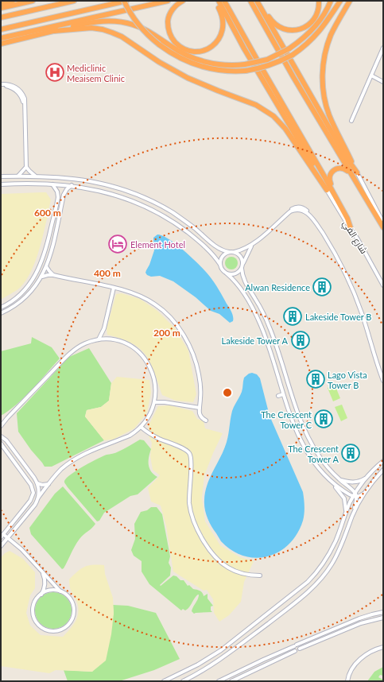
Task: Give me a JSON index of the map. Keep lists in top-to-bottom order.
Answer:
{
  "streets": {
    "street": ["شارع الفي"]
  },
  "places": {
    "hospital": ["Mediclinic Meaisem Clinic"],
    "hotel": ["Element Hotel"],
    "building": [
      "Alwan Residence",
      "Lakeside Tower B",
      "Lakeside Tower A",
      "Lago Vista Tower B",
      "The Crescent Tower C",
      "The Crescent Tower A"
    ]
  },
  "rings": ["600 m", "400 m", "200 m"]
}
